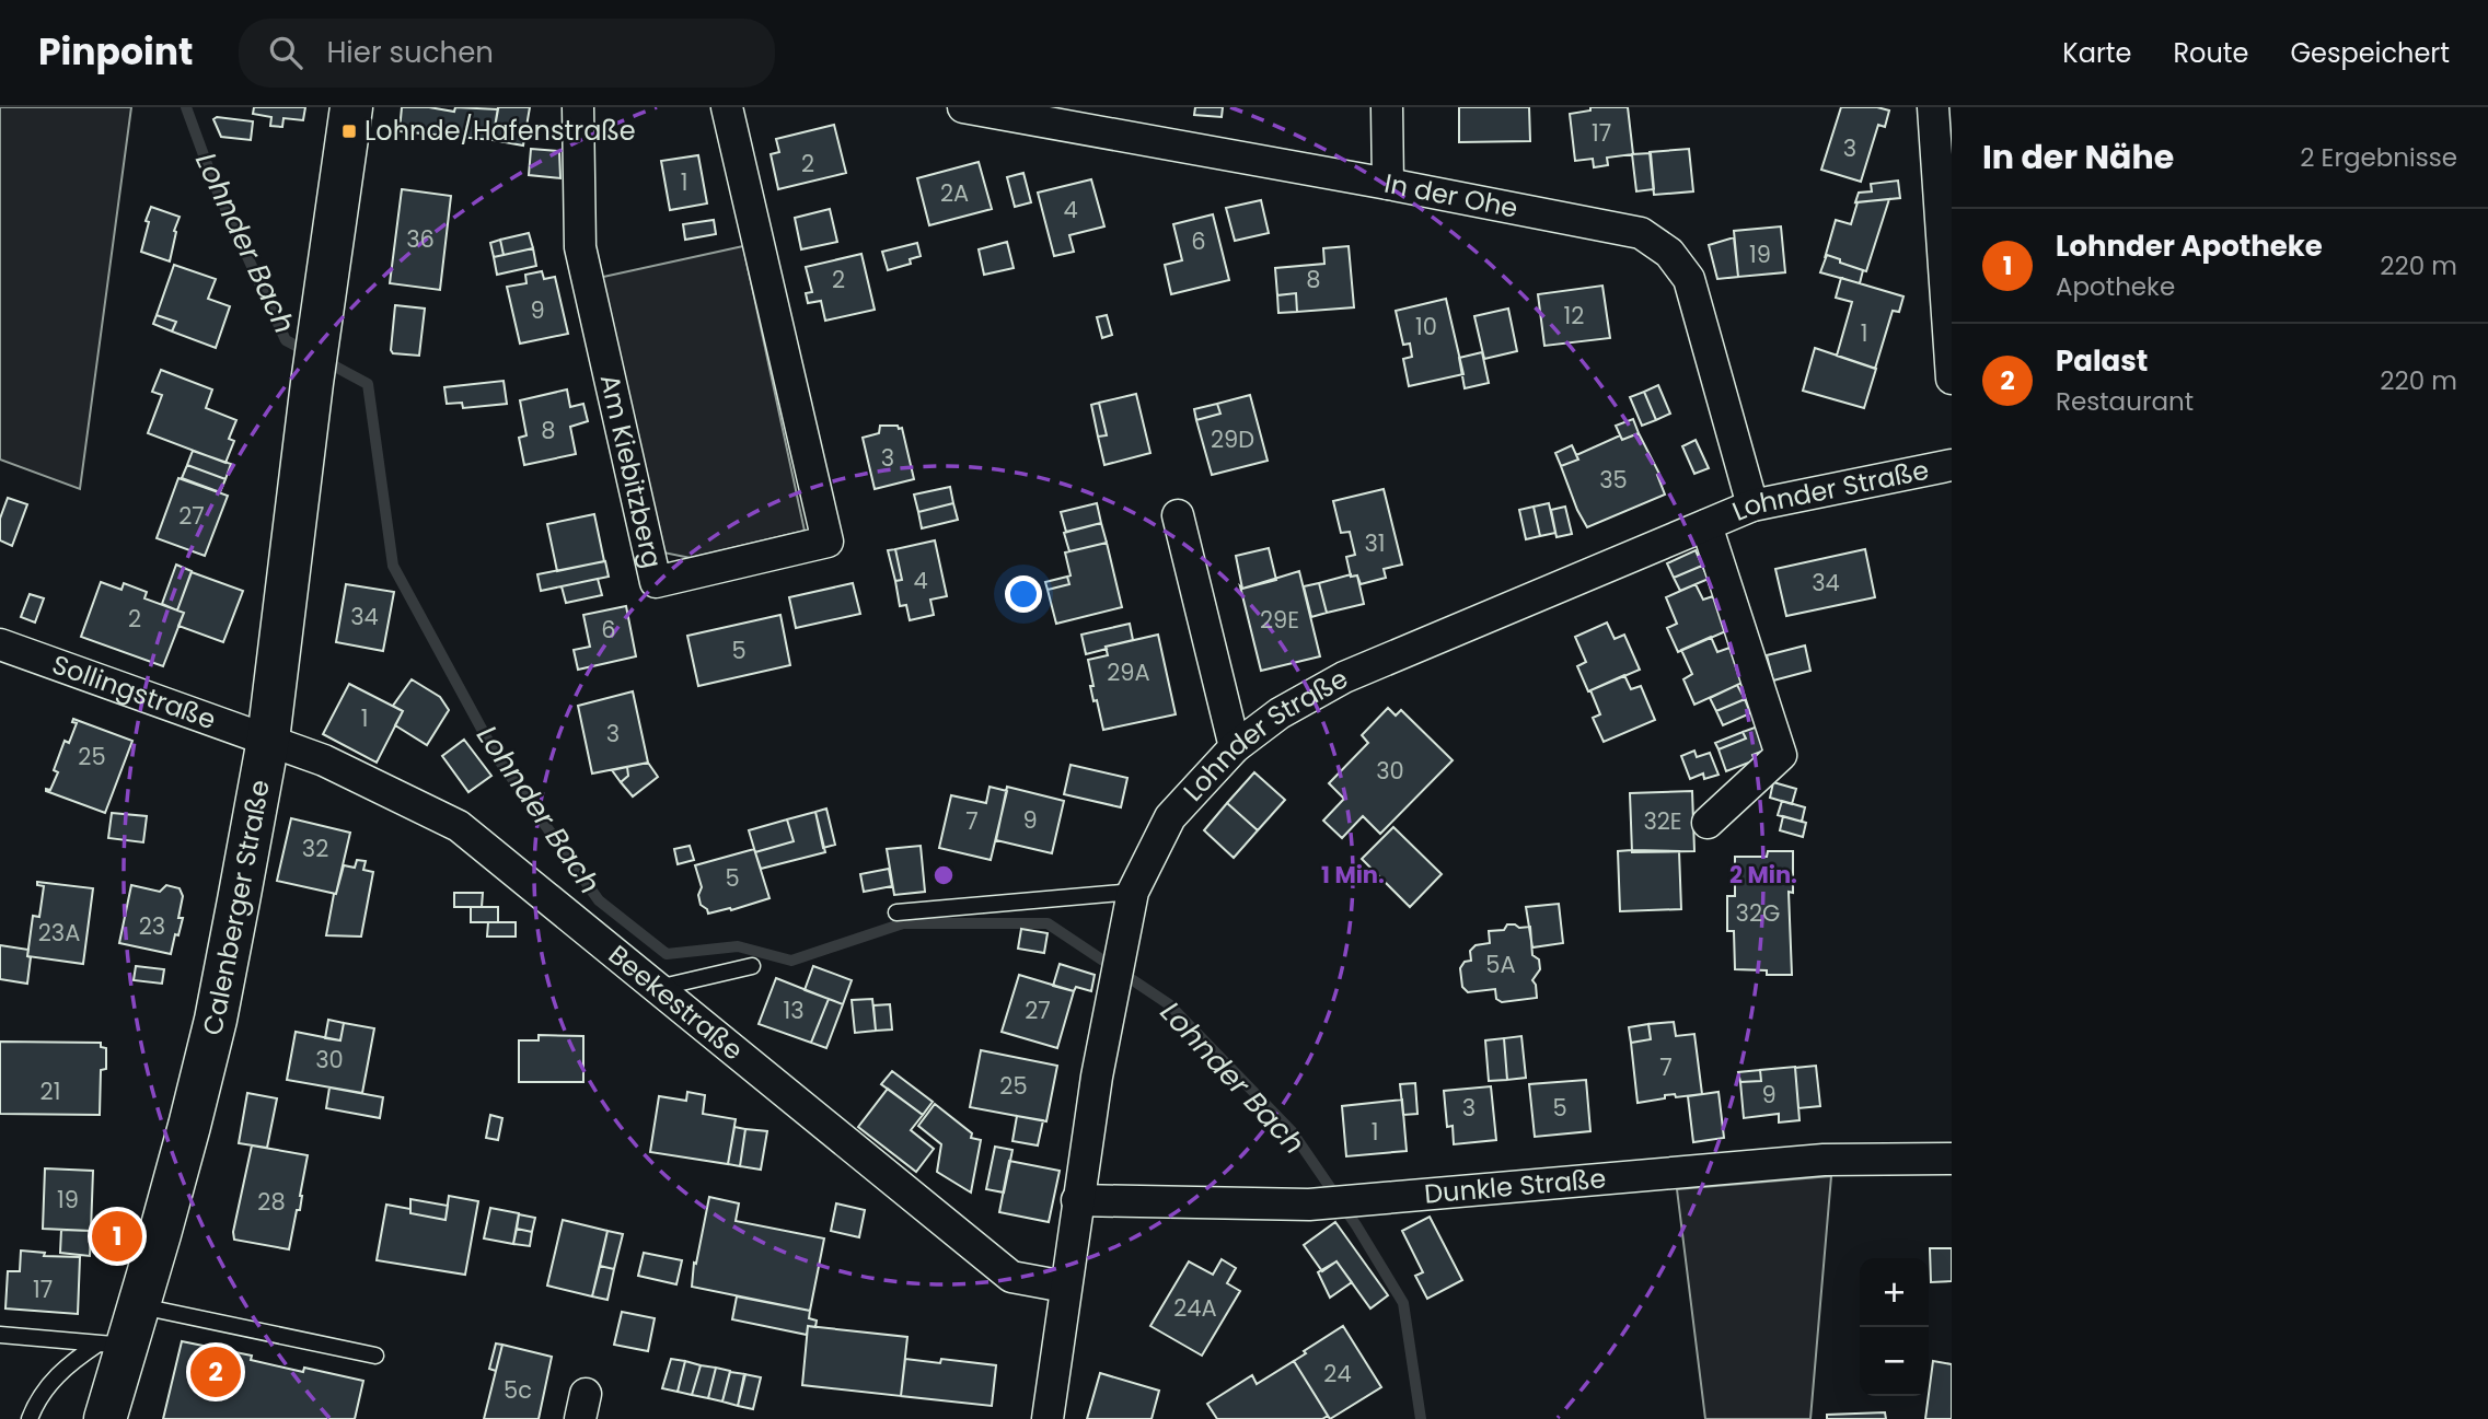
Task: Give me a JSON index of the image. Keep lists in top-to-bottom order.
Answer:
{
  "streets": {
    "street": [
      "In der Ohe",
      "Am Kiebitzberg",
      "Lohnder Straße",
      "Sollingstraße",
      "Calenberger Straße",
      "Beekestraße",
      "Dunkle Straße"
    ]
  },
  "crossings": [
    ["In der Ohe", "Lohnder Straße"],
    ["Lohnder Straße", "Beekestraße"],
    ["Lohnder Straße", "Dunkle Straße"],
    ["Sollingstraße", "Calenberger Straße"],
    ["Sollingstraße", "Beekestraße"],
    ["Calenberger Straße", "Beekestraße"]
  ],
  "water": ["Lohnder Bach"],
  "places": {
    "transit": ["Lohnde/Hafenstraße"]
  },
  "house_numbers": [
    "17",
    "3",
    "2",
    "1",
    "2A",
    "4",
    "36",
    "6",
    "19",
    "2",
    "8",
    "9",
    "12",
    "10",
    "1",
    "8",
    "29D",
    "3",
    "35",
    "27",
    "31",
    "4",
    "34",
    "34",
    "2",
    "29E",
    "6",
    "5",
    "29A",
    "1",
    "3",
    "25",
    "30",
    "9",
    "7",
    "32E",
    "32",
    "5",
    "32G",
    "23",
    "23A",
    "5A",
    "13",
    "27",
    "30",
    "7",
    "25",
    "21",
    "9",
    "3",
    "5",
    "1",
    "19",
    "28",
    "17",
    "24A",
    "24",
    "5c"
  ],
  "page": {
    "header": "Pinpoint",
    "search": "Hier suchen",
    "nav": ["Karte", "Route", "Gespeichert"],
    "heading": ["In der Nähe", "2 Ergebnisse"],
    "list": [
      {
        "mark": "1",
        "name": "Lohnder Apotheke",
        "note": "Apotheke",
        "value": "220 m"
      },
      {
        "mark": "2",
        "name": "Palast",
        "note": "Restaurant",
        "value": "220 m"
      }
    ],
    "pins": ["1", "2"],
    "map_buttons": ["+", "−"]
  },
  "rings": ["1 Min.", "2 Min."]
}
